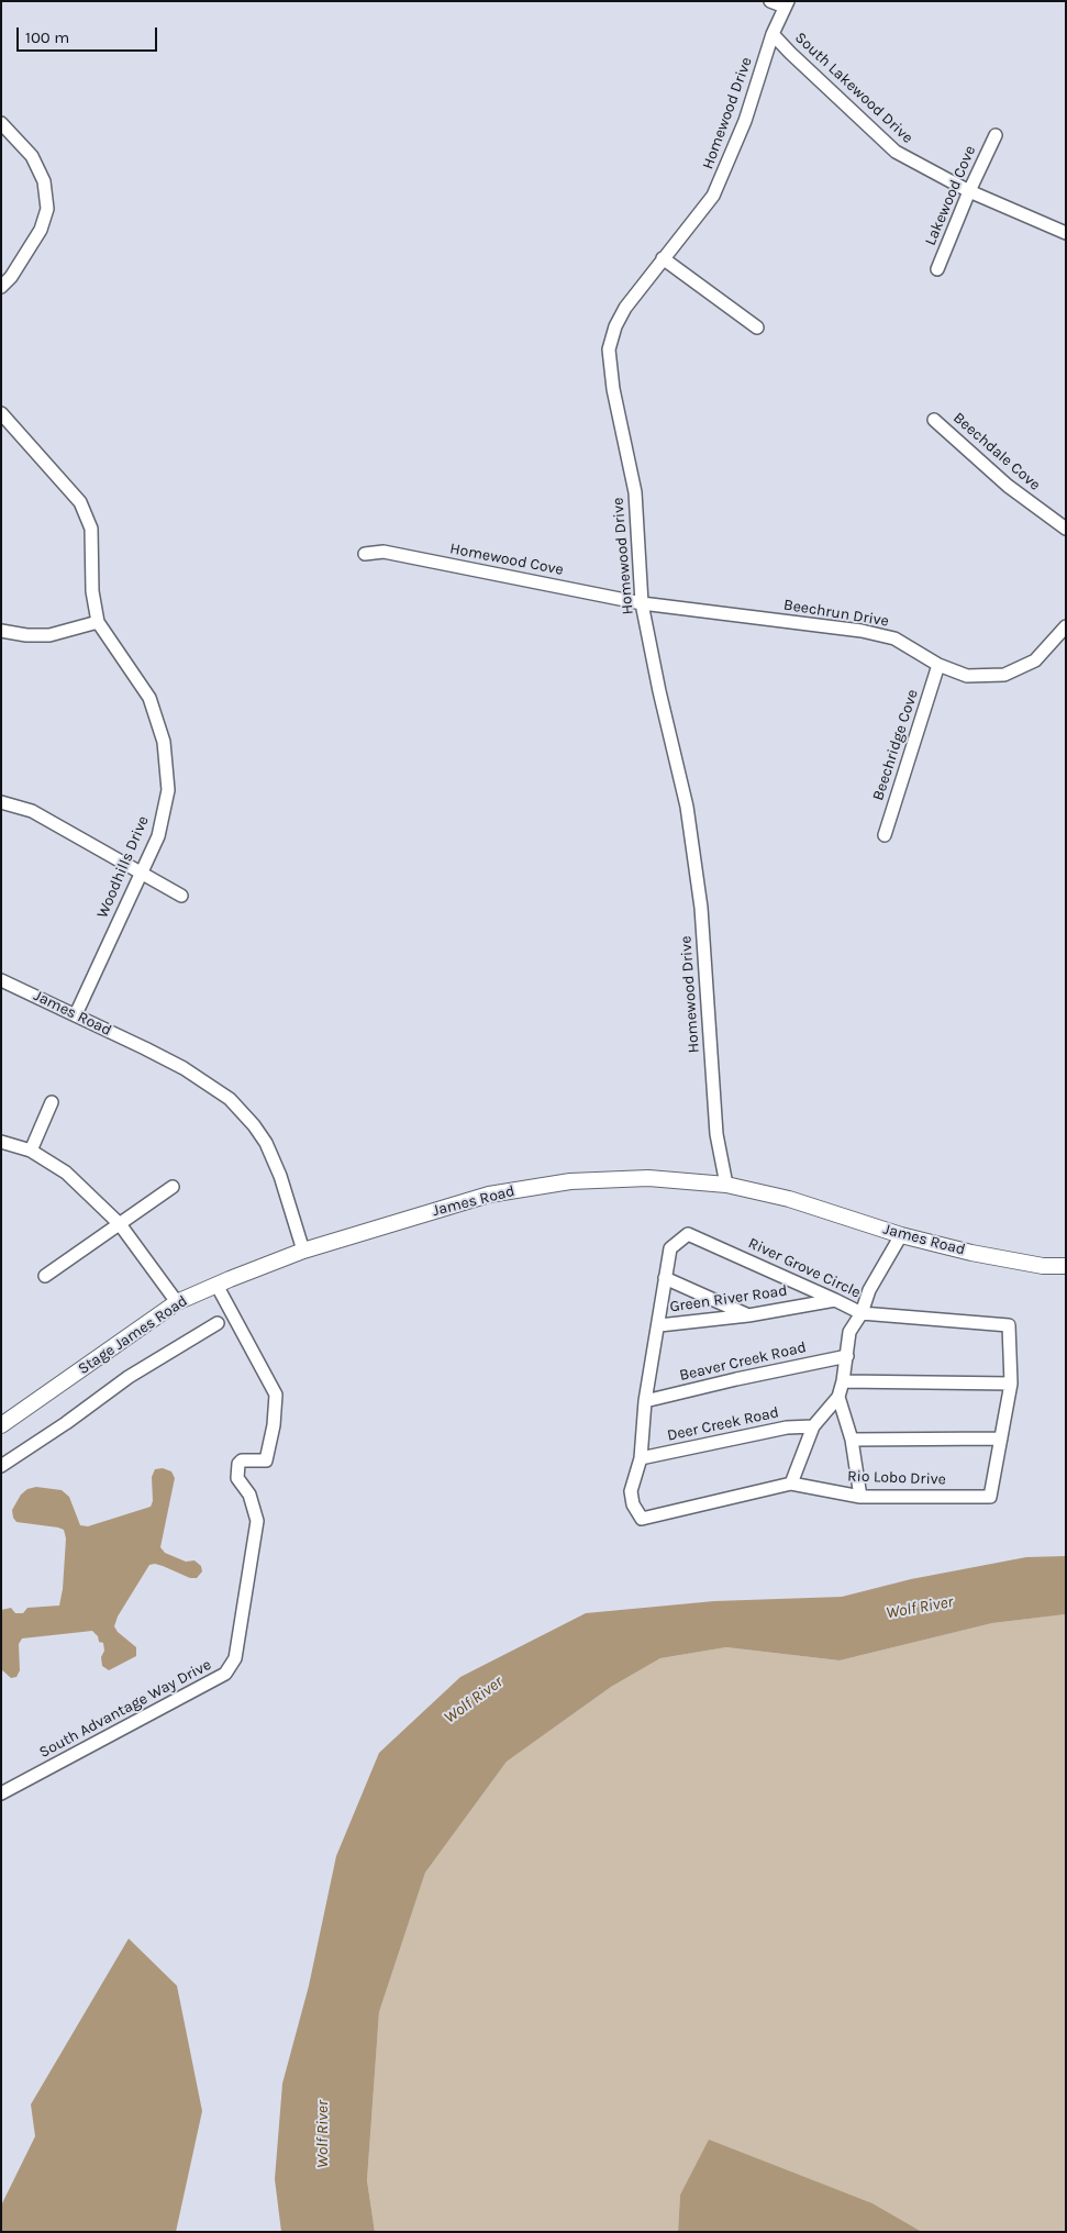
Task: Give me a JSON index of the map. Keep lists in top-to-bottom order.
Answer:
{
  "streets": {
    "main road": ["James Road", "Stage James Road"],
    "street": [
      "South Lakewood Drive",
      "Homewood Drive",
      "Lakewood Cove",
      "Beechdale Cove",
      "Homewood Cove",
      "Beechrun Drive",
      "Beechridge Cove",
      "Woodhills Drive",
      "River Grove Circle",
      "Green River Road",
      "Beaver Creek Road",
      "Deer Creek Road",
      "Rio Lobo Drive",
      "South Advantage Way Drive"
    ]
  },
  "crossings": [
    ["South Lakewood Drive", "Homewood Drive"],
    ["South Lakewood Drive", "Lakewood Cove"],
    ["Homewood Drive", "Homewood Cove"],
    ["Homewood Drive", "Beechrun Drive"],
    ["Homewood Drive", "James Road"],
    ["Homewood Cove", "Beechrun Drive"],
    ["Beechrun Drive", "Beechridge Cove"],
    ["Woodhills Drive", "James Road"],
    ["James Road", "Stage James Road"],
    ["River Grove Circle", "Green River Road"],
    ["Stage James Road", "South Advantage Way Drive"],
    ["Deer Creek Road", "Rio Lobo Drive"]
  ],
  "water": ["Wolf River"],
  "scale_bar": "100 m"
}
